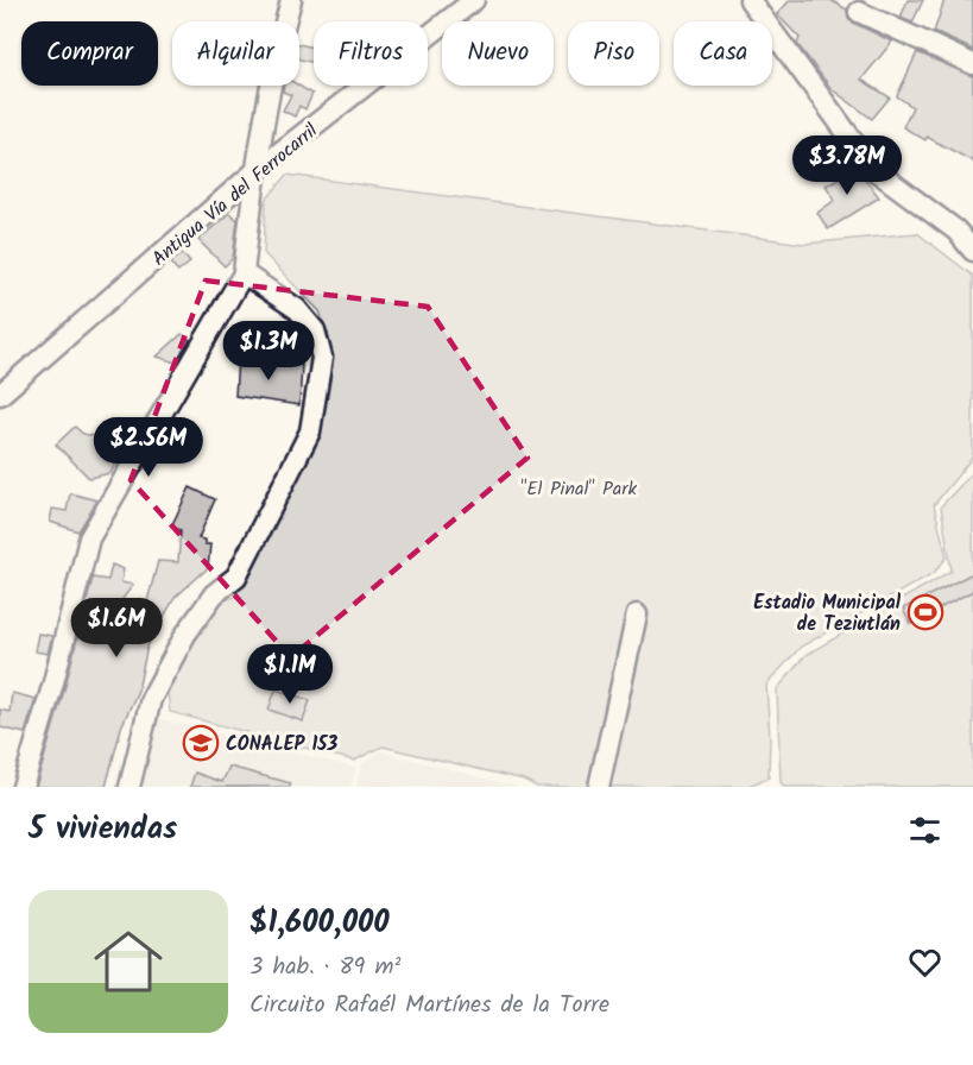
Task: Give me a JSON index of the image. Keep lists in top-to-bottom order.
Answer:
{
  "streets": {
    "street": ["Antigua Vía del Ferrocarril"]
  },
  "parks": ["\"El Pinal\" Park"],
  "places": {
    "sports": ["Estadio Municipal de Teziutlán"],
    "school or university": ["CONALEP 153"]
  },
  "page": {
    "chip": [
      "Comprar",
      "Alquilar",
      "Filtros",
      "Nuevo",
      "Piso",
      "Casa"
    ],
    "price": [
      "$3.78M",
      "$1.3M",
      "$2.56M",
      "$1.6M",
      "$1.1M"
    ],
    "heading": "5 viviendas",
    "list": [
      {
        "name": "$1,600,000",
        "note": "3 hab. · 89 m² · Circuito Rafaél Martínes de la Torre"
      }
    ]
  }
}
